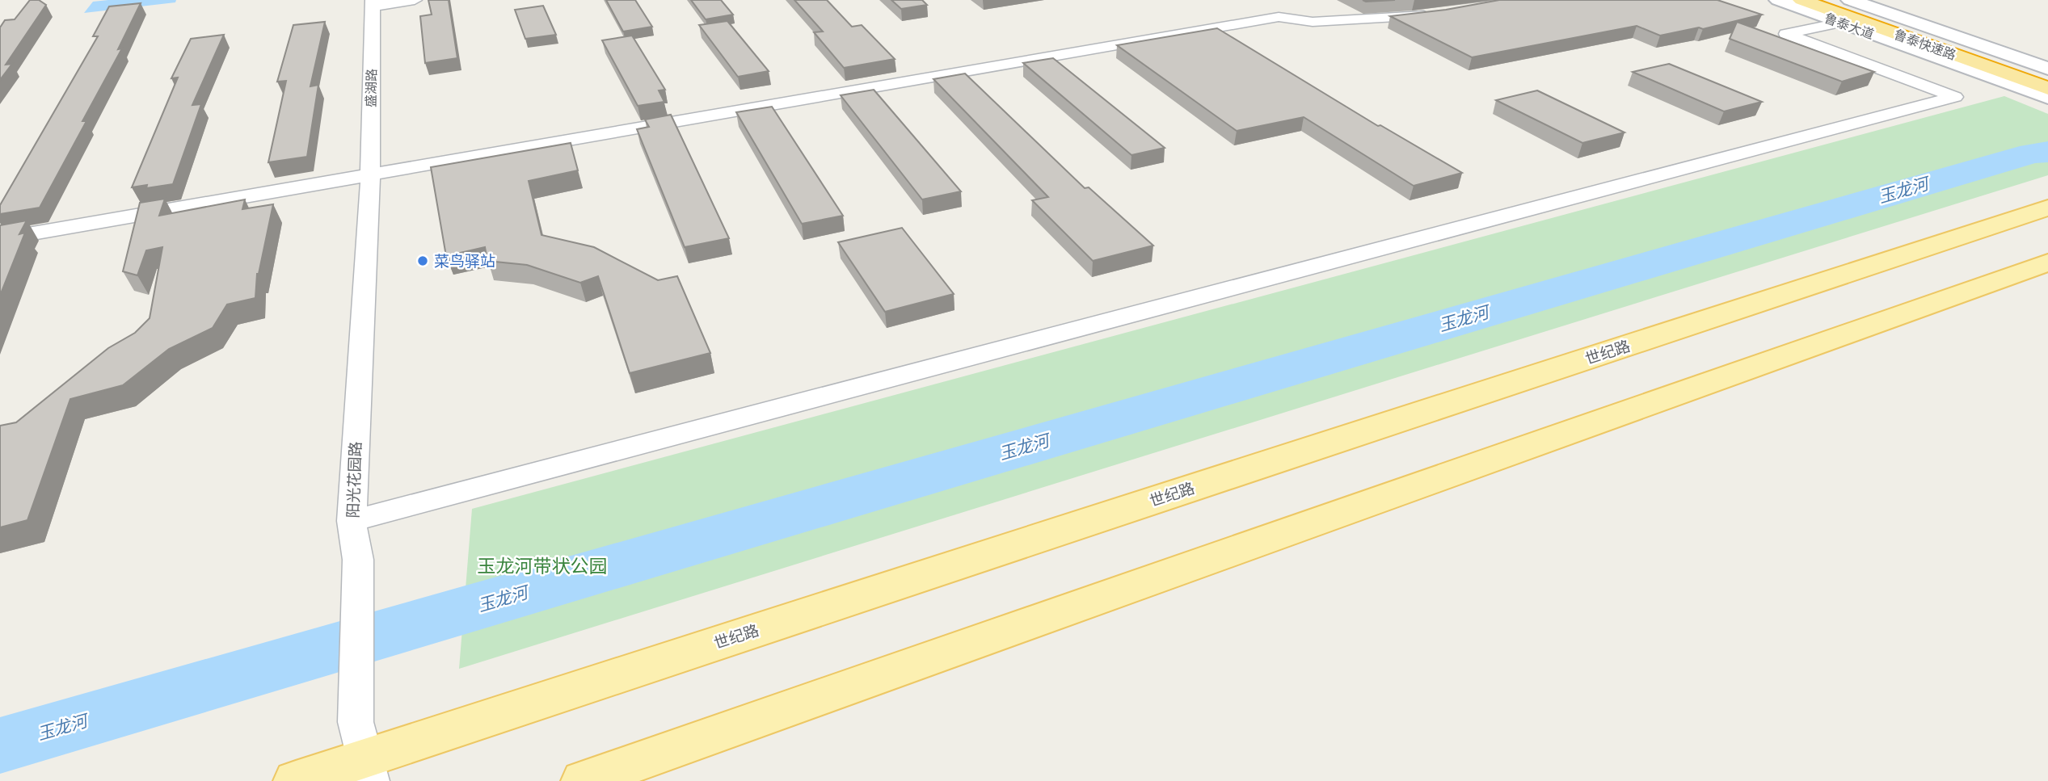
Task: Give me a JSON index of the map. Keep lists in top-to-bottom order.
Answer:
{
  "streets": {
    "highway": ["鲁泰快速路"],
    "main road": ["鲁泰大道", "世纪路"],
    "street": ["盛湖路", "阳光花园路"]
  },
  "crossings": [
    ["盛湖路", "阳光花园路"],
    ["世纪路", "阳光花园路"]
  ],
  "water": ["玉龙河"],
  "parks": ["玉龙河带状公园"],
  "places": ["菜鸟驿站"]
}
